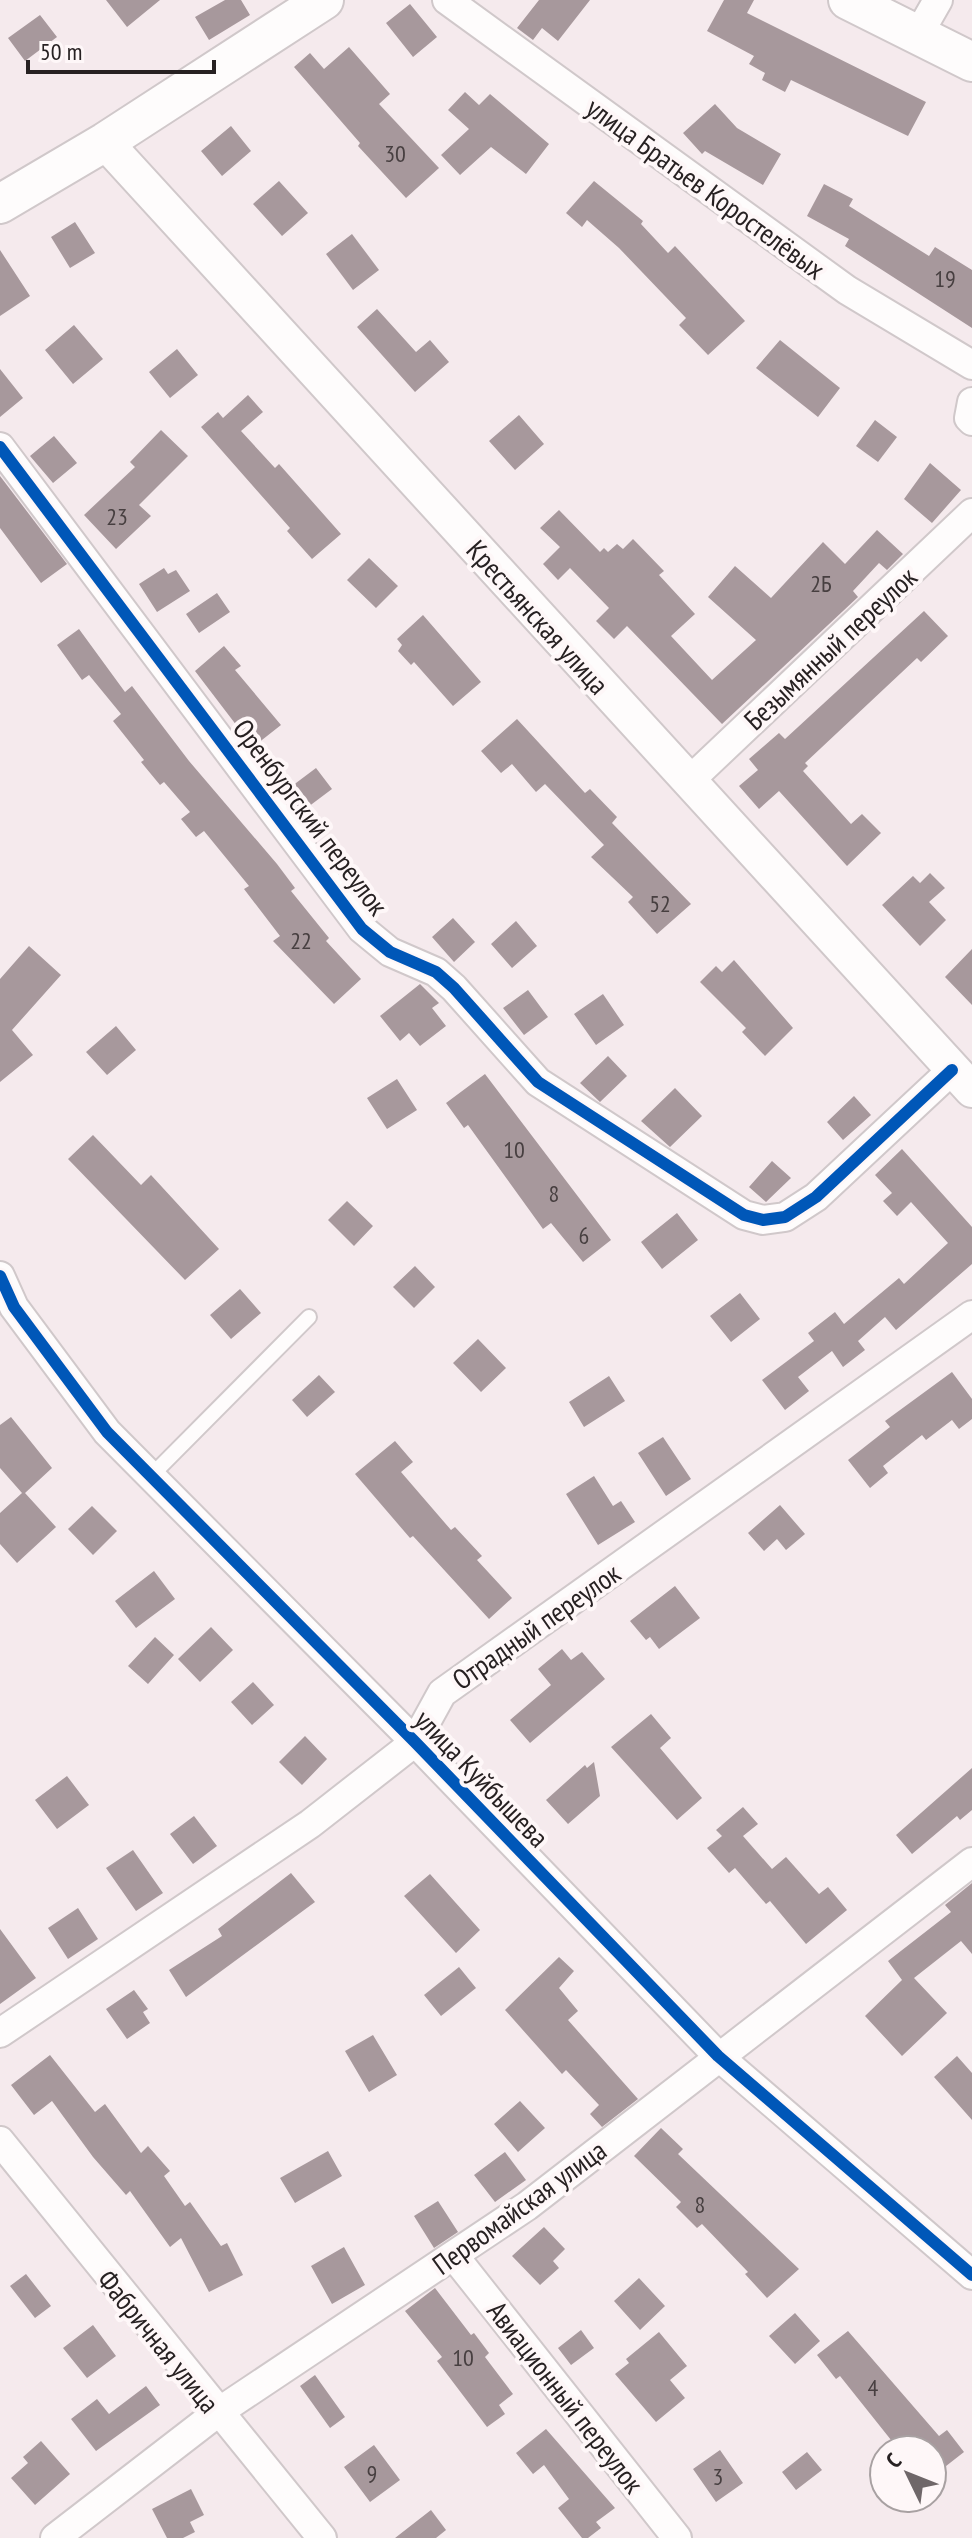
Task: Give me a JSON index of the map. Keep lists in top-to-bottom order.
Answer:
{
  "streets": {
    "street": [
      "улица Братьев Коростелёвых",
      "Крестьянская улица",
      "Безымянный переулок",
      "Оренбургский переулок",
      "Отрадный переулок",
      "улица Куйбышева",
      "Первомайская улица",
      "Фабричная улица",
      "Авиационный переулок"
    ]
  },
  "crossings": [
    ["Крестьянская улица", "Безымянный переулок"],
    ["Крестьянская улица", "Оренбургский переулок"],
    ["Отрадный переулок", "улица Куйбышева"],
    ["улица Куйбышева", "Первомайская улица"],
    ["Первомайская улица", "Фабричная улица"],
    ["Первомайская улица", "Авиационный переулок"]
  ],
  "house_numbers": [
    "30",
    "19",
    "23",
    "2Б",
    "52",
    "22",
    "10",
    "8",
    "6",
    "8",
    "10",
    "4",
    "9",
    "3"
  ],
  "scale_bar": "50 m",
  "north": "top left"
}
